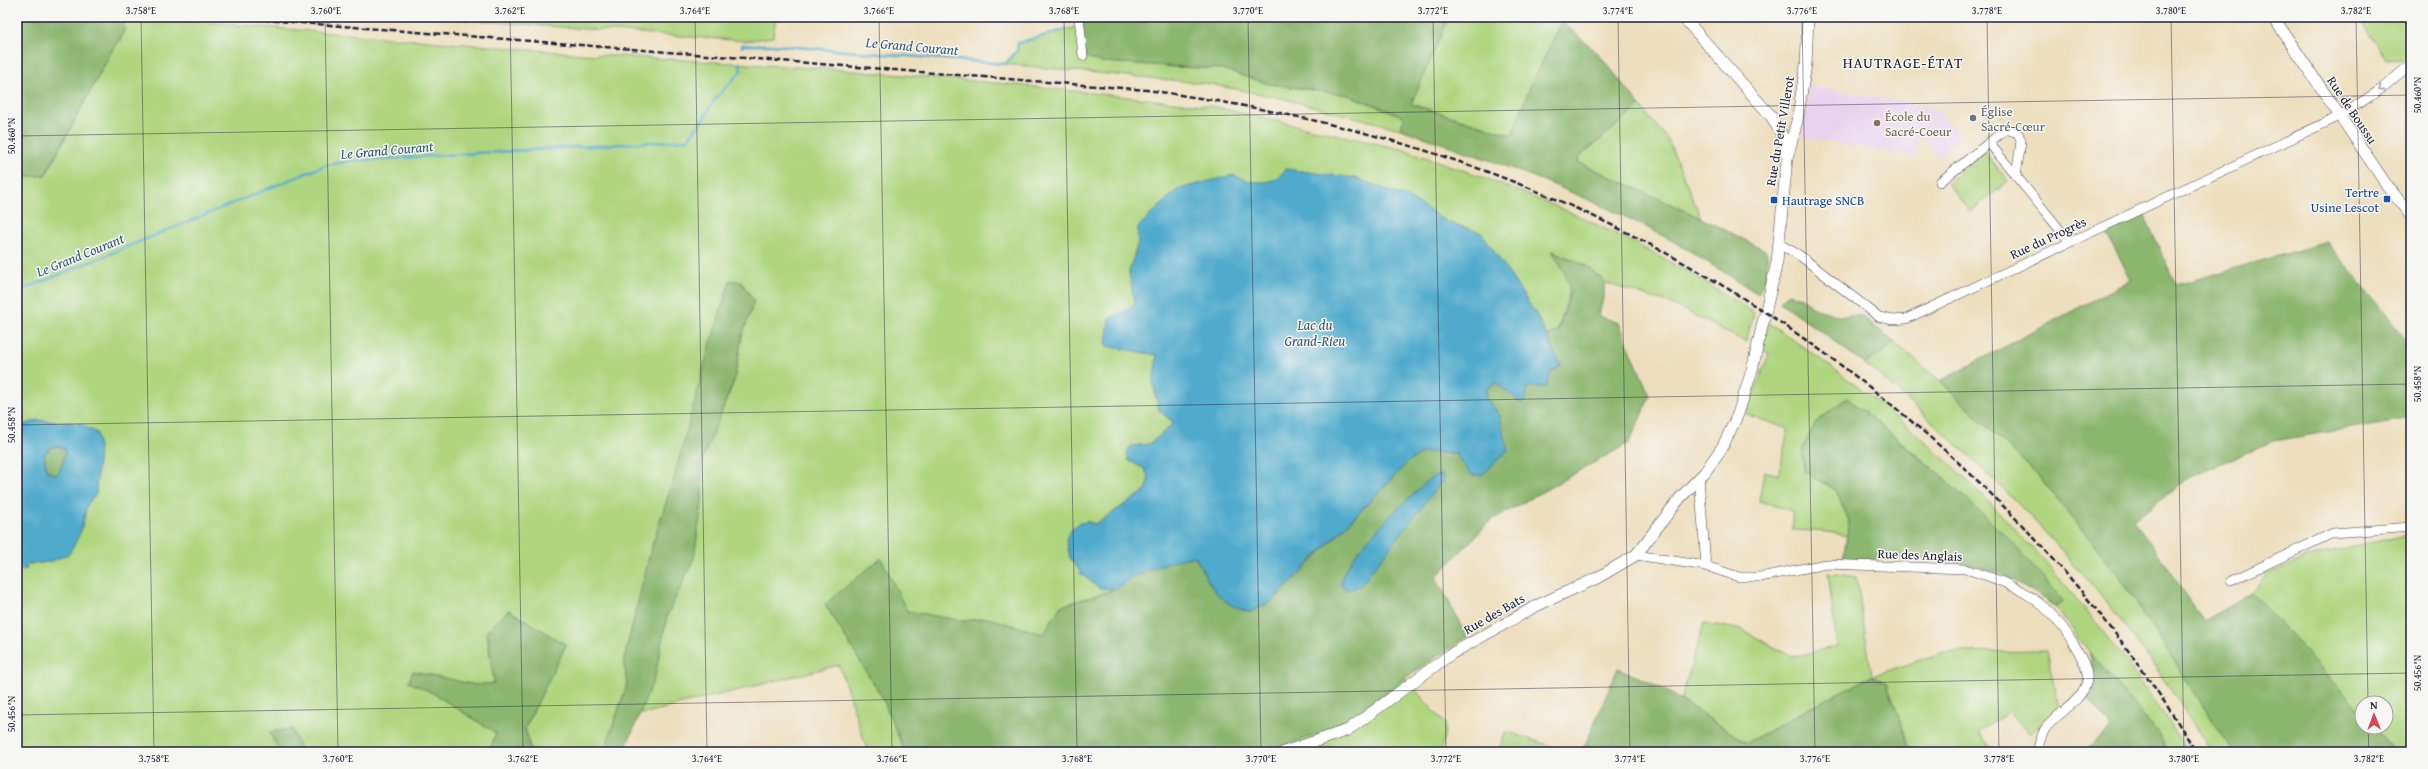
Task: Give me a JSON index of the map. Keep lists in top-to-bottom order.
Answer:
{
  "streets": {
    "street": [
      "Rue de Boussu",
      "Rue du Petit Villerot",
      "Rue du Progrès",
      "Rue des Anglais",
      "Rue des Bats"
    ]
  },
  "crossings": [
    ["Rue de Boussu", "Rue du Progrès"],
    ["Rue du Petit Villerot", "Rue du Progrès"],
    ["Rue du Petit Villerot", "Rue des Bats"],
    ["Rue des Anglais", "Rue des Bats"]
  ],
  "districts": ["HAUTRAGE-ÉTAT"],
  "water": ["Le Grand Courant", "Lac du Grand-Rieu"],
  "places": {
    "other": ["Église Sacré-Cœur", "École du Sacré-Coeur"],
    "transit": ["Tertre Usine Lescot", "Hautrage SNCB"]
  },
  "north": "top",
  "coordinates": [
    "3.758°E",
    "3.760°E",
    "3.762°E",
    "3.764°E",
    "3.766°E",
    "3.768°E",
    "3.770°E",
    "3.772°E",
    "3.774°E",
    "3.776°E",
    "3.778°E",
    "3.780°E",
    "3.782°E",
    "50.460°N",
    "50.458°N",
    "50.456°N"
  ]
}
